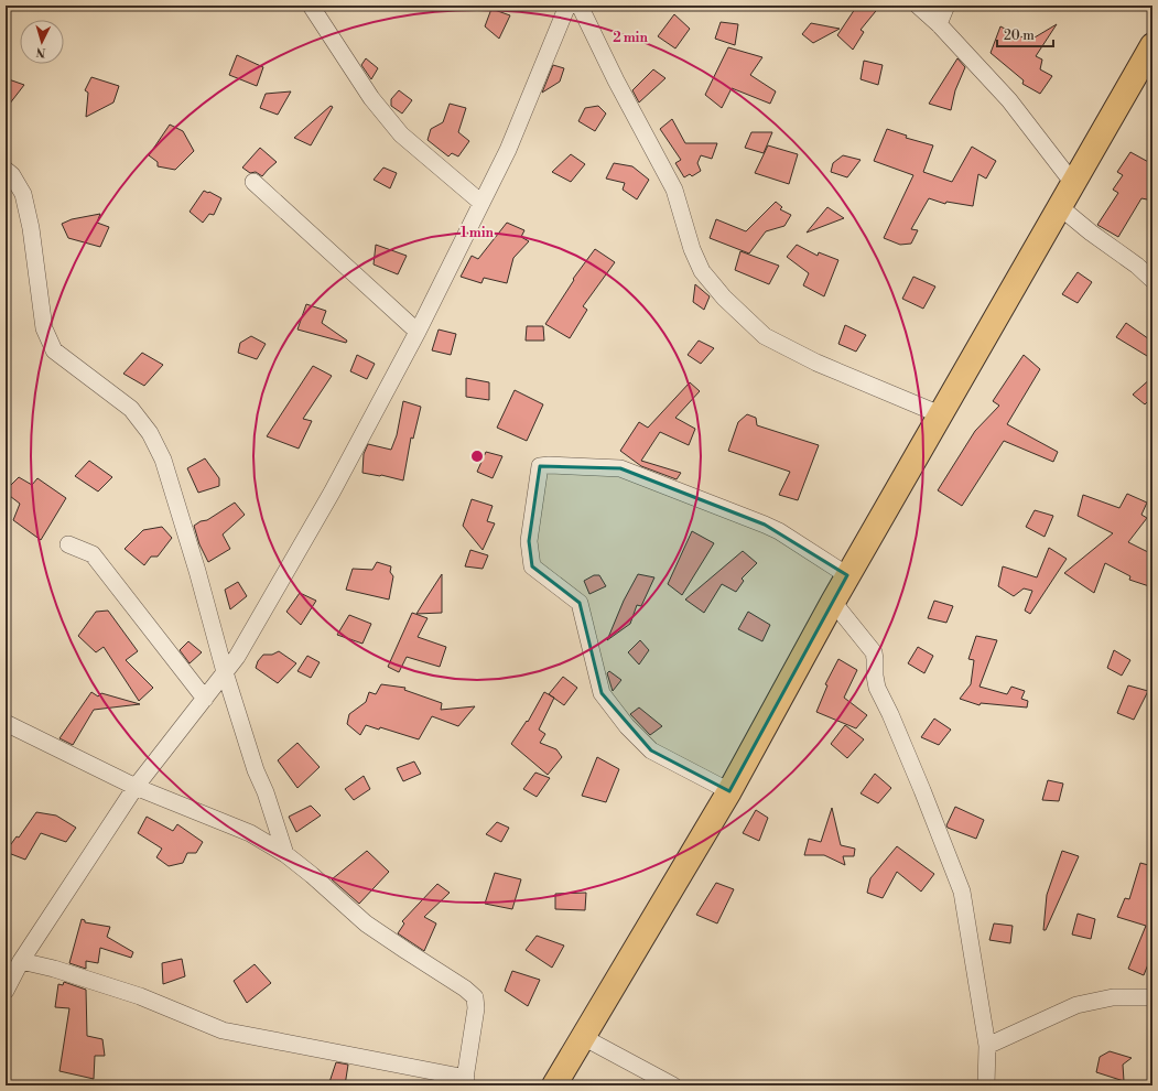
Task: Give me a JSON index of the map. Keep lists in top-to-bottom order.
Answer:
{
  "scale_bar": "20 m",
  "north": "bottom",
  "rings": ["2 min", "1 min"]
}
